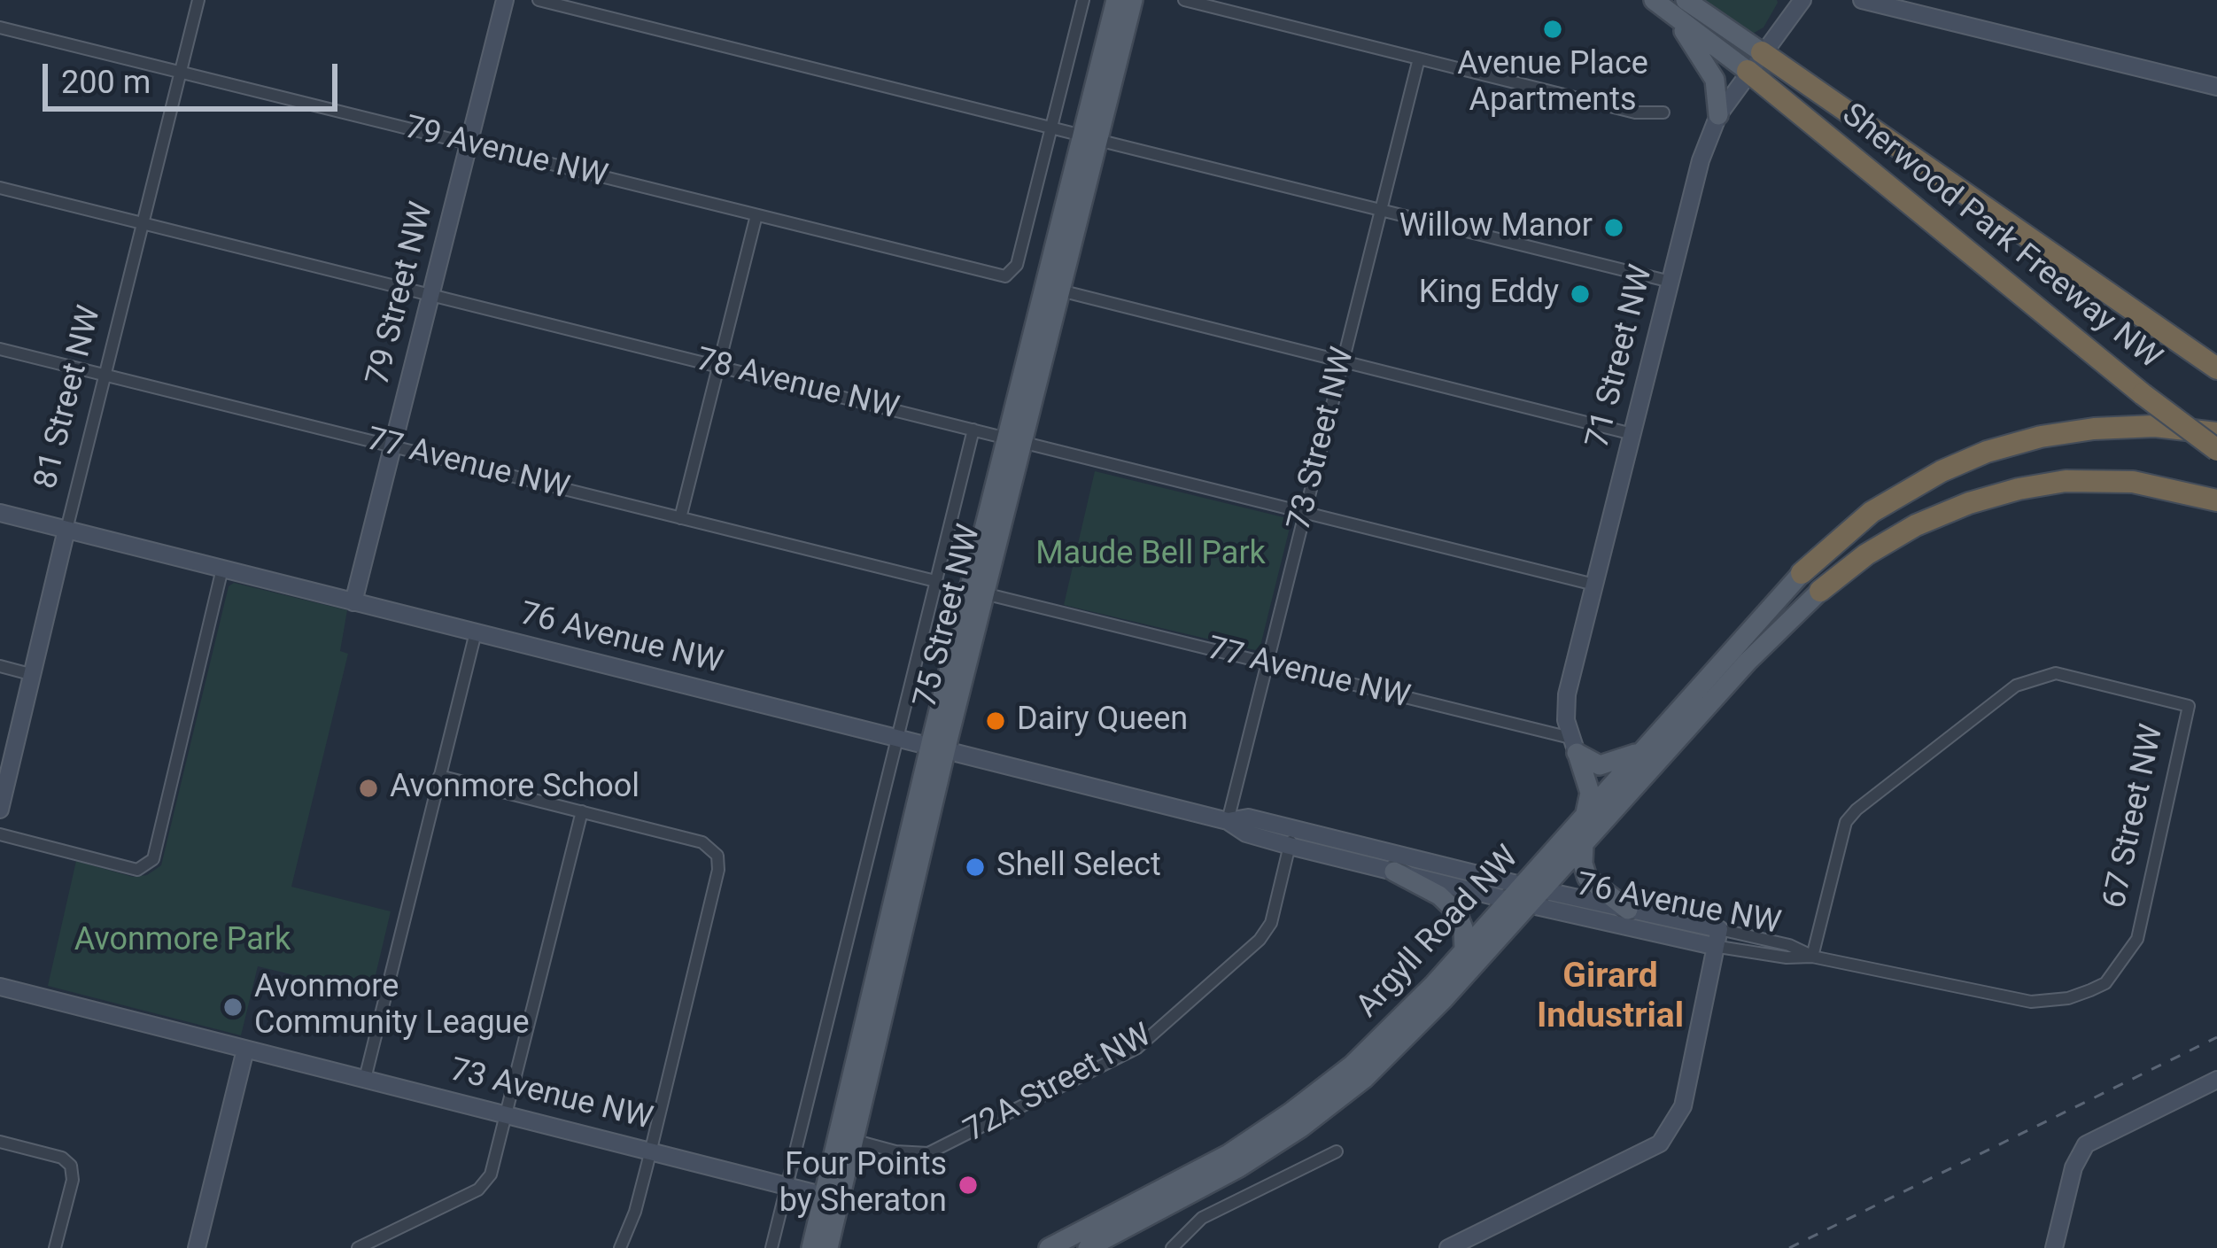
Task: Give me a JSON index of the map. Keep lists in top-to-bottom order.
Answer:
{
  "streets": {
    "highway": ["Sherwood Park Freeway NW"],
    "main road": ["75 Street NW", "Argyll Road NW"],
    "street": [
      "79 Avenue NW",
      "79 Street NW",
      "71 Street NW",
      "78 Avenue NW",
      "81 Street NW",
      "73 Street NW",
      "77 Avenue NW",
      "76 Avenue NW",
      "67 Street NW",
      "72A Street NW",
      "73 Avenue NW"
    ]
  },
  "crossings": [
    ["79 Avenue NW", "79 Street NW"],
    ["79 Avenue NW", "81 Street NW"],
    ["Sherwood Park Freeway NW", "71 Street NW"],
    ["79 Street NW", "78 Avenue NW"],
    ["79 Street NW", "77 Avenue NW"],
    ["79 Street NW", "76 Avenue NW"],
    ["71 Street NW", "78 Avenue NW"],
    ["71 Street NW", "77 Avenue NW"],
    ["78 Avenue NW", "81 Street NW"],
    ["78 Avenue NW", "73 Street NW"],
    ["78 Avenue NW", "75 Street NW"],
    ["81 Street NW", "77 Avenue NW"],
    ["81 Street NW", "76 Avenue NW"],
    ["73 Street NW", "77 Avenue NW"],
    ["73 Street NW", "76 Avenue NW"],
    ["77 Avenue NW", "75 Street NW"],
    ["75 Street NW", "76 Avenue NW"],
    ["75 Street NW", "72A Street NW"],
    ["75 Street NW", "73 Avenue NW"],
    ["76 Avenue NW", "67 Street NW"],
    ["76 Avenue NW", "Argyll Road NW"],
    ["76 Avenue NW", "72A Street NW"]
  ],
  "districts": ["Girard Industrial"],
  "parks": ["Maude Bell Park", "Avonmore Park"],
  "places": [
    "Avenue Place Apartments",
    "Willow Manor",
    "King Eddy",
    "Dairy Queen",
    "Avonmore School",
    "Shell Select",
    "Avonmore Community League",
    "Four Points by Sheraton"
  ],
  "scale_bar": "200 m"
}
